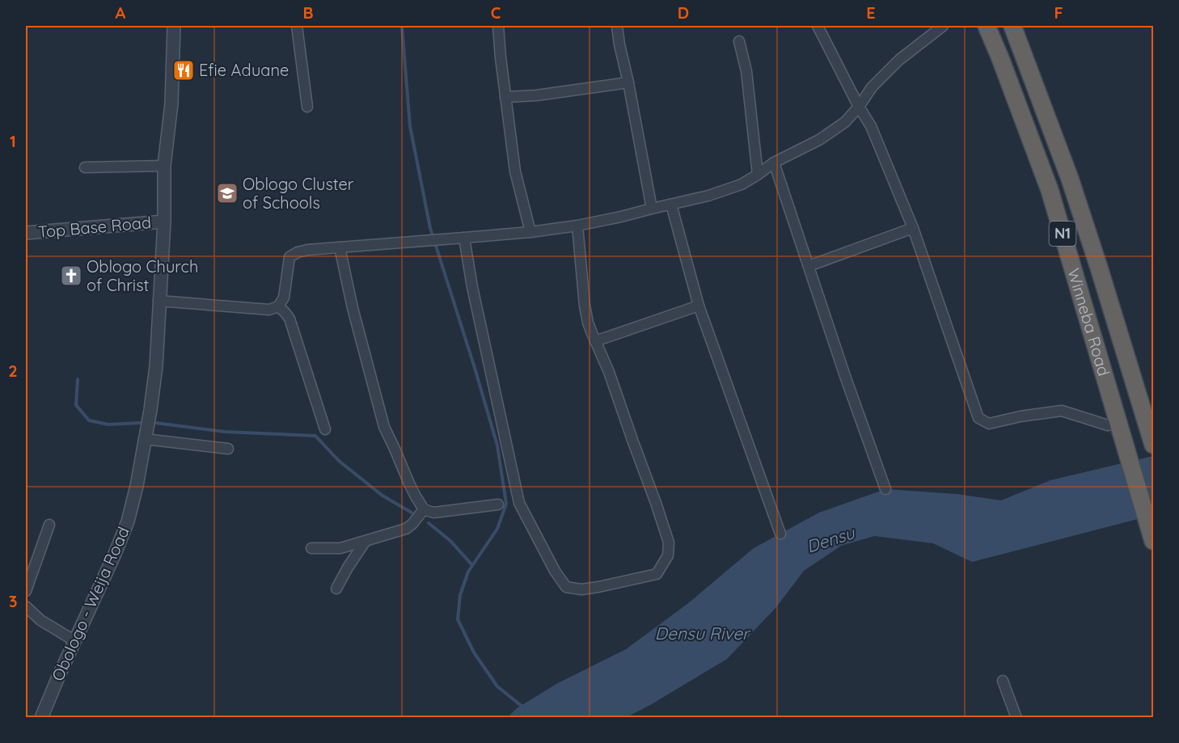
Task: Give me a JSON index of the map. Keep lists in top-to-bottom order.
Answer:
{
  "streets": {
    "highway": ["N1", "Winneba Road"],
    "street": ["Top Base Road", "Obologo - Weija Road"]
  },
  "crossings": [
    ["Top Base Road", "Obologo - Weija Road"]
  ],
  "water": ["Densu", "Densu River"],
  "places": {
    "restaurant": ["Efie Aduane"],
    "school or university": ["Oblogo Cluster of Schools"],
    "church": ["Oblogo Church of Christ"]
  },
  "grid": {
    "columns": [
      "A",
      "B",
      "C",
      "D",
      "E",
      "F"
    ],
    "rows": ["1", "2", "3"]
  }
}
